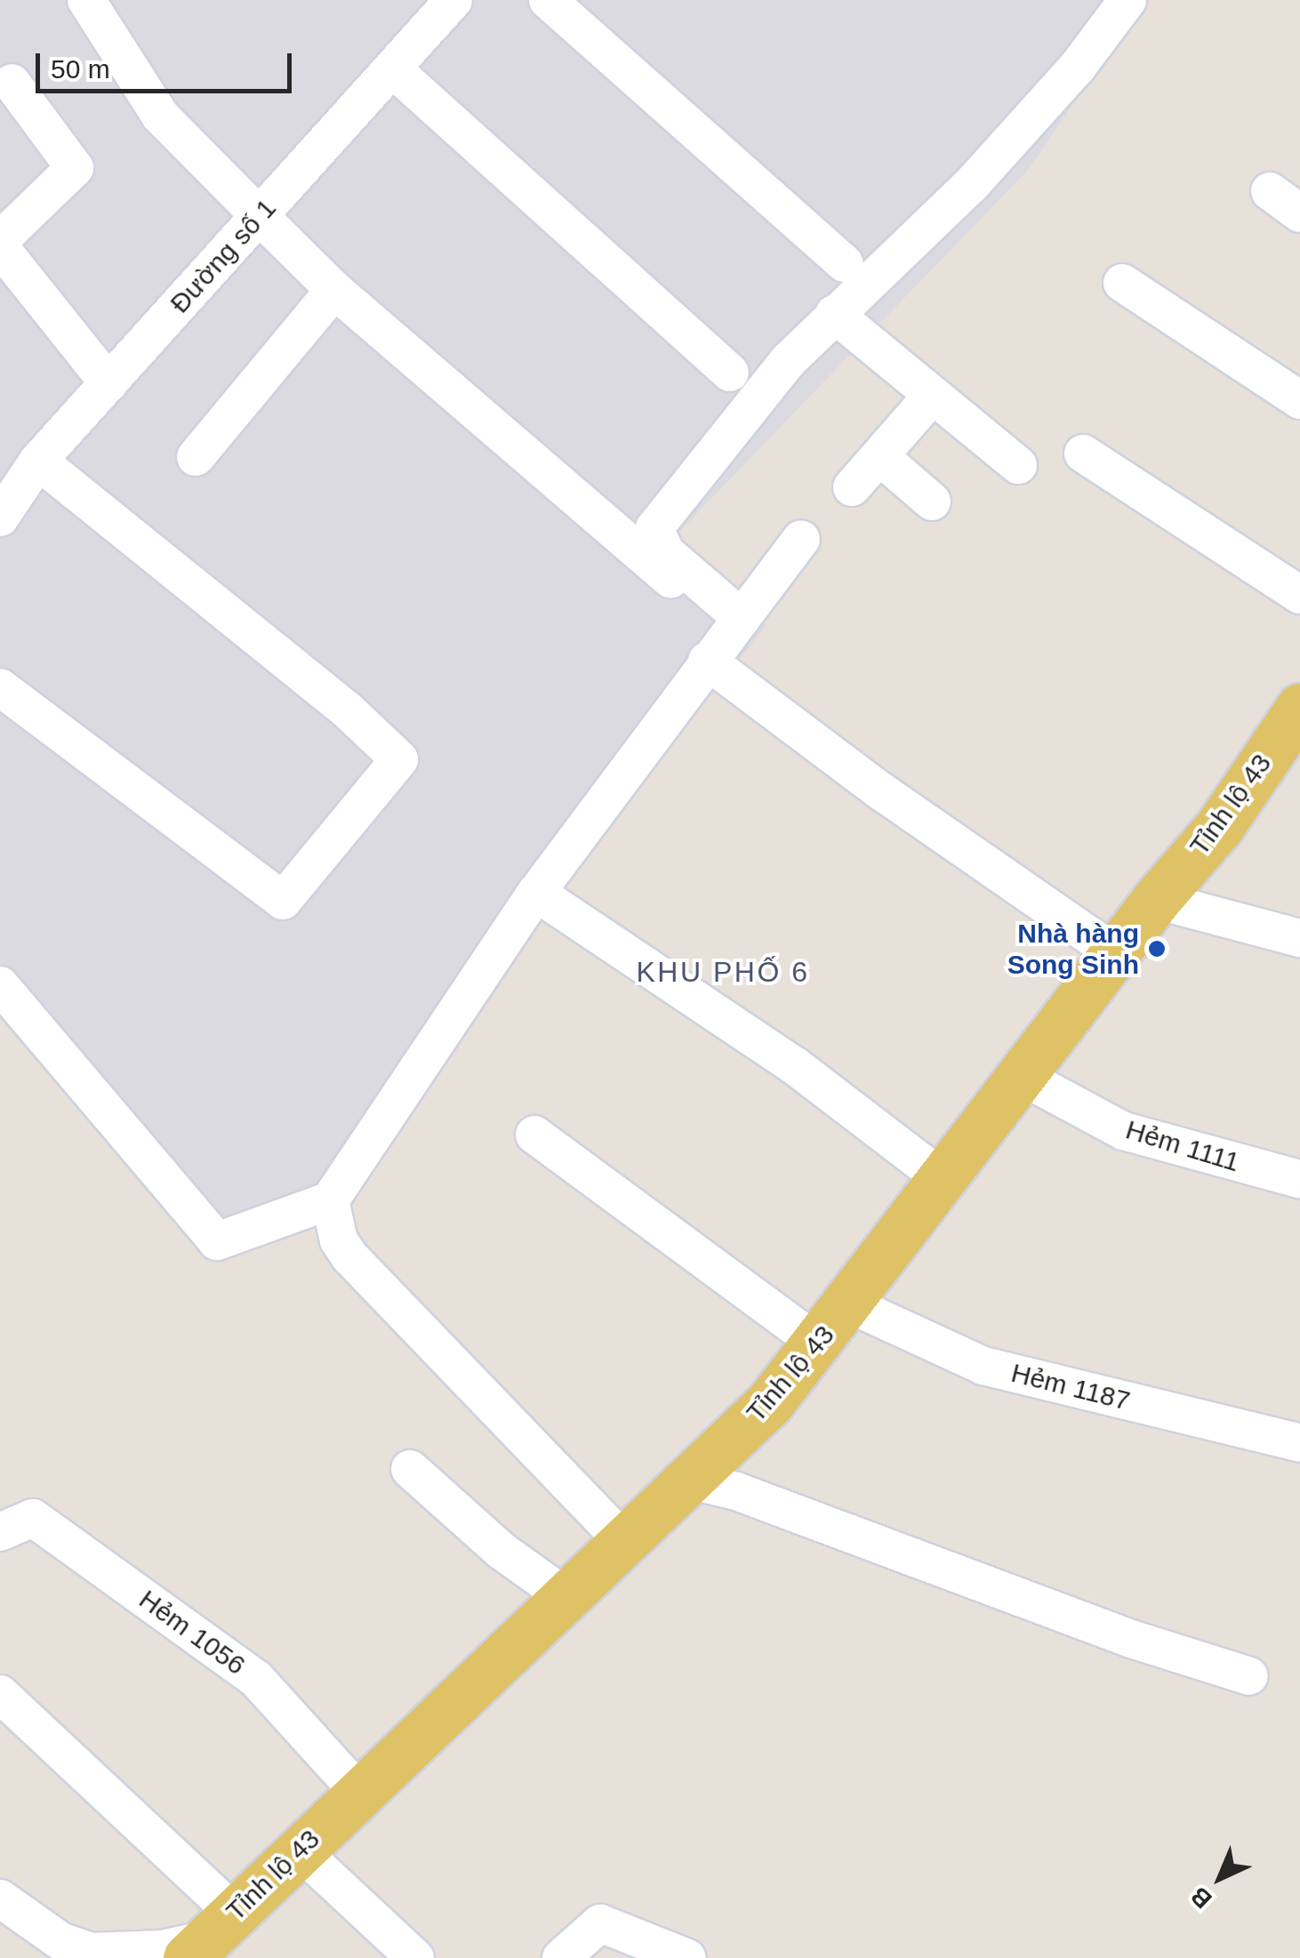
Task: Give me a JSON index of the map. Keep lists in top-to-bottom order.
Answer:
{
  "streets": {
    "main road": ["Tỉnh lộ 43"],
    "street": [
      "Đường số 1",
      "Hẻm 1111",
      "Hẻm 1187",
      "Hẻm 1056"
    ]
  },
  "crossings": [
    ["Tỉnh lộ 43", "Hẻm 1111"],
    ["Tỉnh lộ 43", "Hẻm 1187"],
    ["Tỉnh lộ 43", "Hẻm 1056"]
  ],
  "districts": ["KHU PHỐ 6"],
  "places": ["Nhà hàng Song Sinh"],
  "scale_bar": "50 m",
  "north": "bottom left"
}
